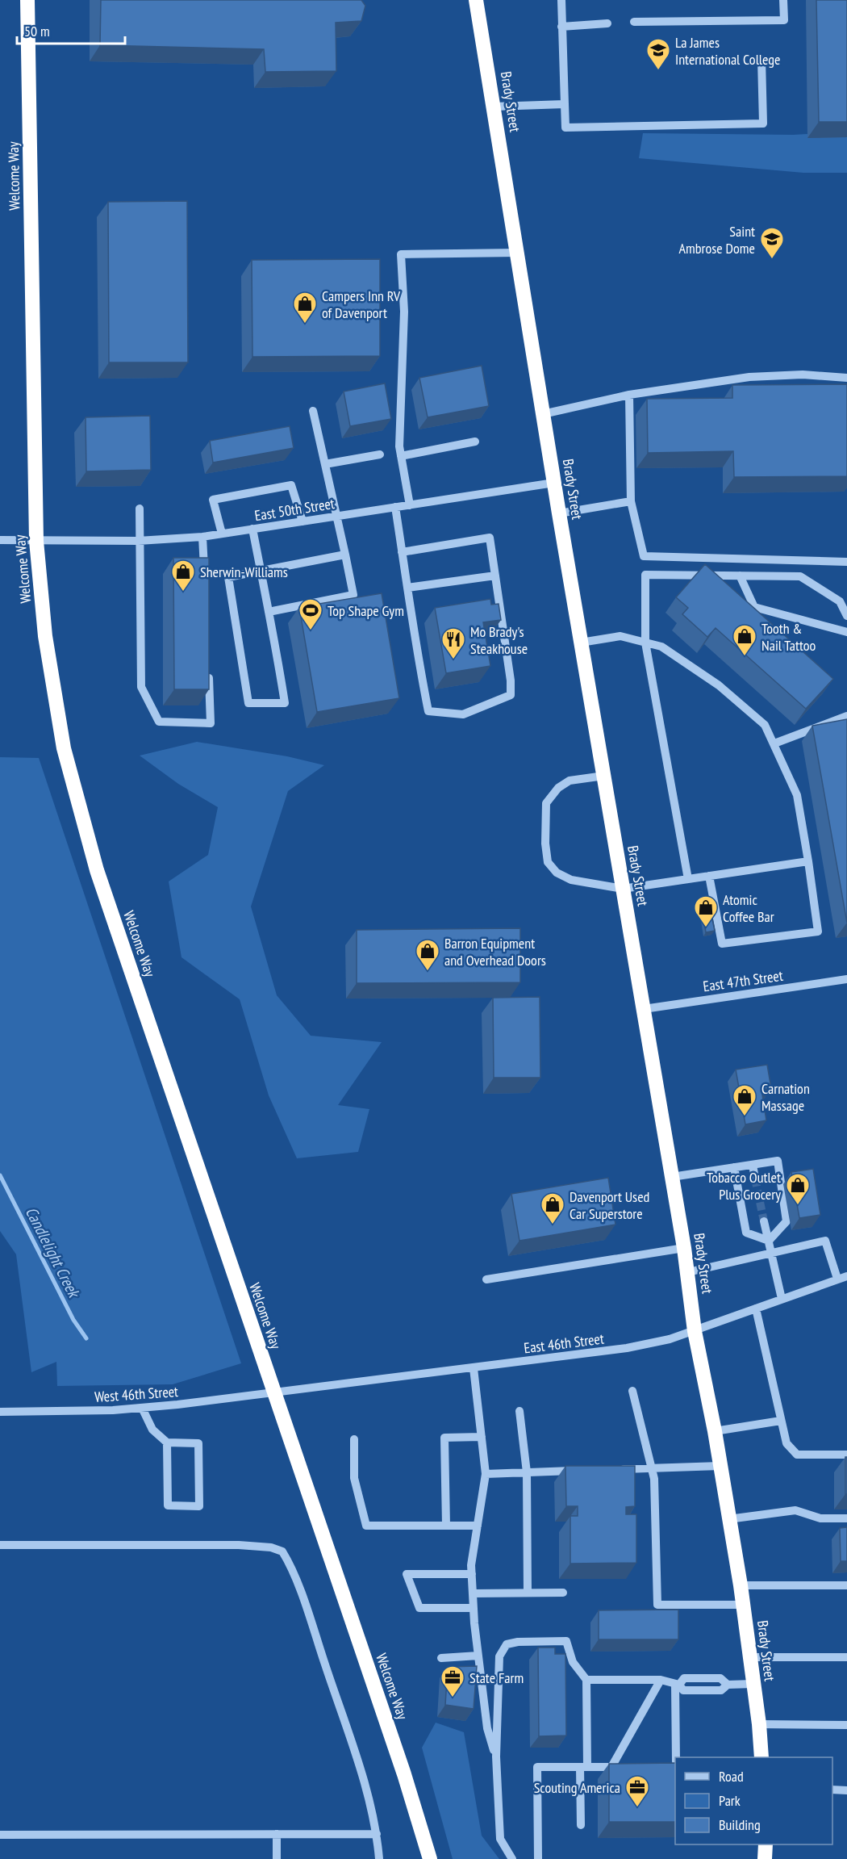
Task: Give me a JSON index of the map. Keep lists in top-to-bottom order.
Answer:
{
  "streets": {
    "highway": ["Brady Street", "Welcome Way"],
    "street": [
      "East 50th Street",
      "East 47th Street",
      "East 46th Street",
      "West 46th Street"
    ]
  },
  "crossings": [
    ["Brady Street", "East 50th Street"],
    ["Brady Street", "East 47th Street"],
    ["Brady Street", "East 46th Street"],
    ["Welcome Way", "East 50th Street"],
    ["Welcome Way", "East 46th Street"],
    ["Welcome Way", "West 46th Street"],
    ["East 46th Street", "West 46th Street"]
  ],
  "water": ["Candlelight Creek"],
  "places": {
    "school or university": ["La James International College", "Saint Ambrose Dome"],
    "shop": [
      "Campers Inn RV of Davenport",
      "Sherwin-Williams",
      "Tooth & Nail Tattoo",
      "Atomic Coffee Bar",
      "Barron Equipment and Overhead Doors",
      "Carnation Massage",
      "Tobacco Outlet Plus Grocery",
      "Davenport Used Car Superstore"
    ],
    "sports": ["Top Shape Gym"],
    "restaurant": ["Mo Brady's Steakhouse"],
    "office": ["State Farm", "Scouting America"]
  },
  "legend": ["Road", "Park", "Building"],
  "scale_bar": "50 m"
}
